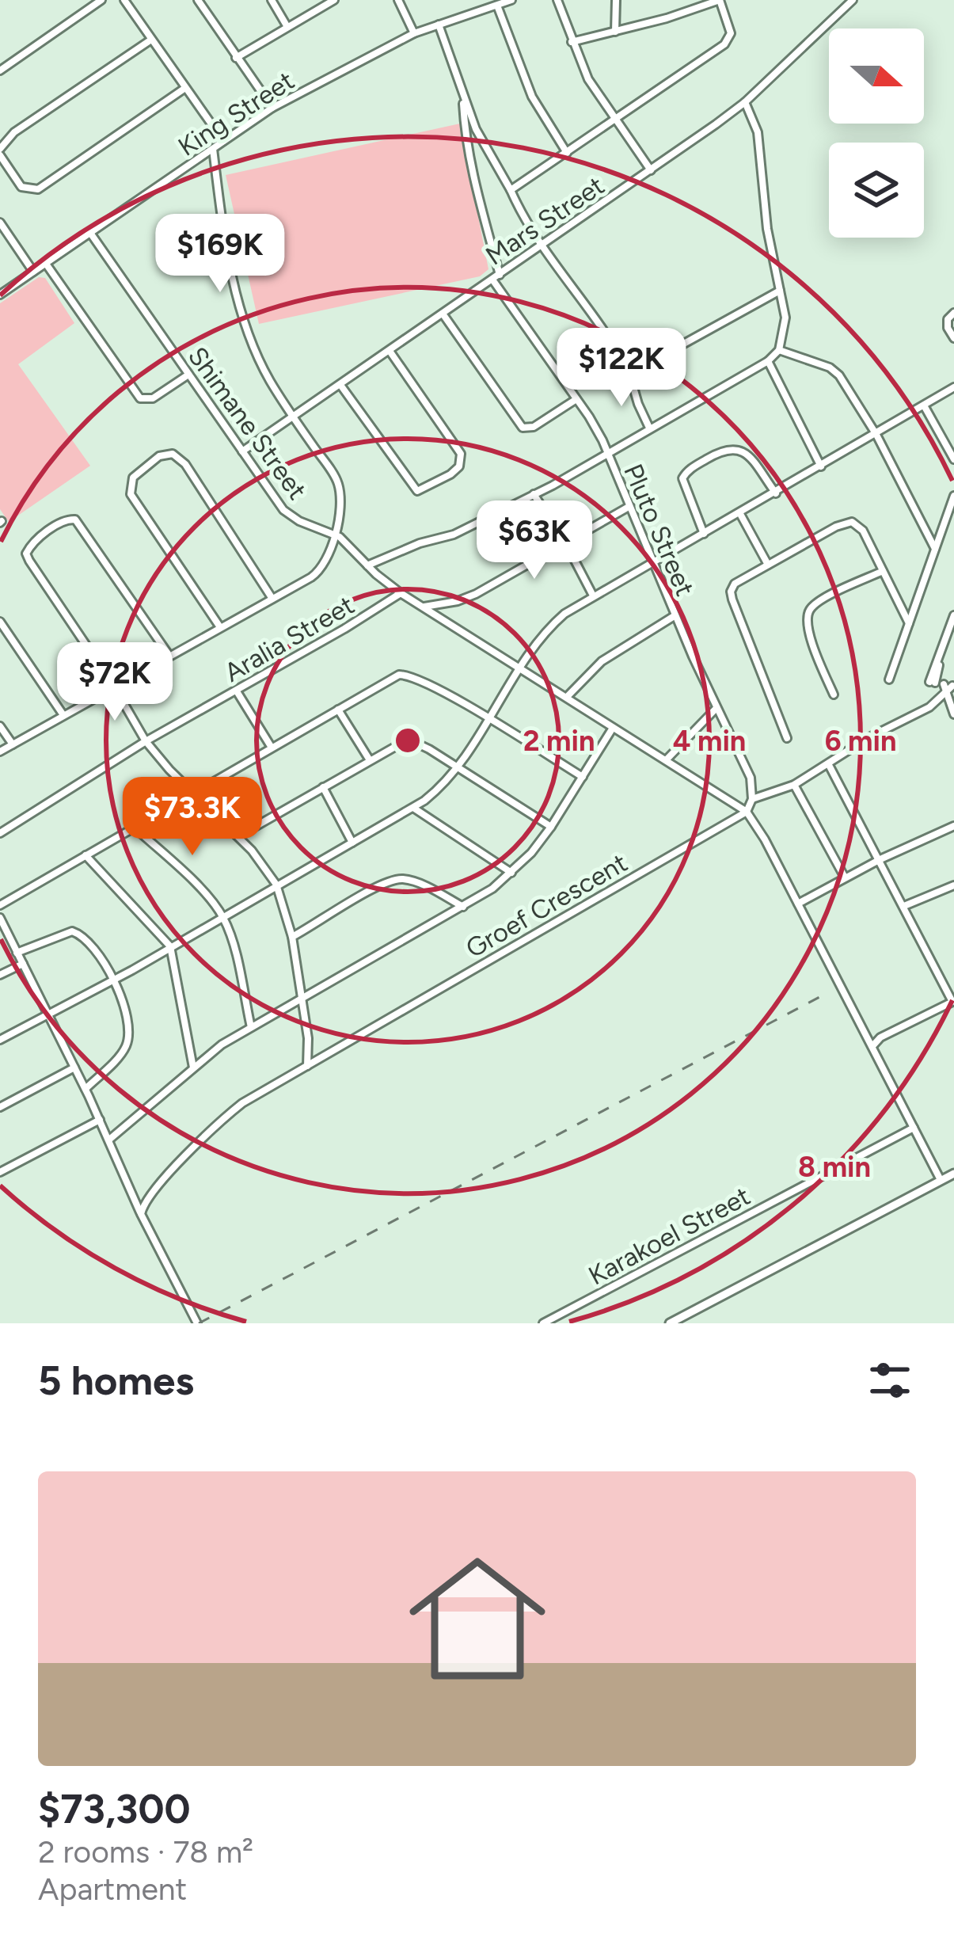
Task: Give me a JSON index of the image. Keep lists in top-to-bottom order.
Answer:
{
  "streets": {
    "street": [
      "King Street",
      "Mars Street",
      "Shimane Street",
      "Pluto Street",
      "Aralia Street",
      "Groef Crescent",
      "Karakoel Street"
    ]
  },
  "crossings": [
    ["King Street", "Shimane Street"],
    ["Mars Street", "Shimane Street"],
    ["Mars Street", "Pluto Street"],
    ["Shimane Street", "Aralia Street"],
    ["Shimane Street", "Groef Crescent"]
  ],
  "north": "right",
  "page": {
    "price": [
      "$169K",
      "$122K",
      "$63K",
      "$72K",
      "$73.3K"
    ],
    "heading": "5 homes",
    "list": [
      {
        "name": "$73,300",
        "note": "2 rooms · 78 m² · Apartment"
      }
    ]
  },
  "rings": [
    "2 min",
    "4 min",
    "6 min",
    "8 min"
  ]
}
